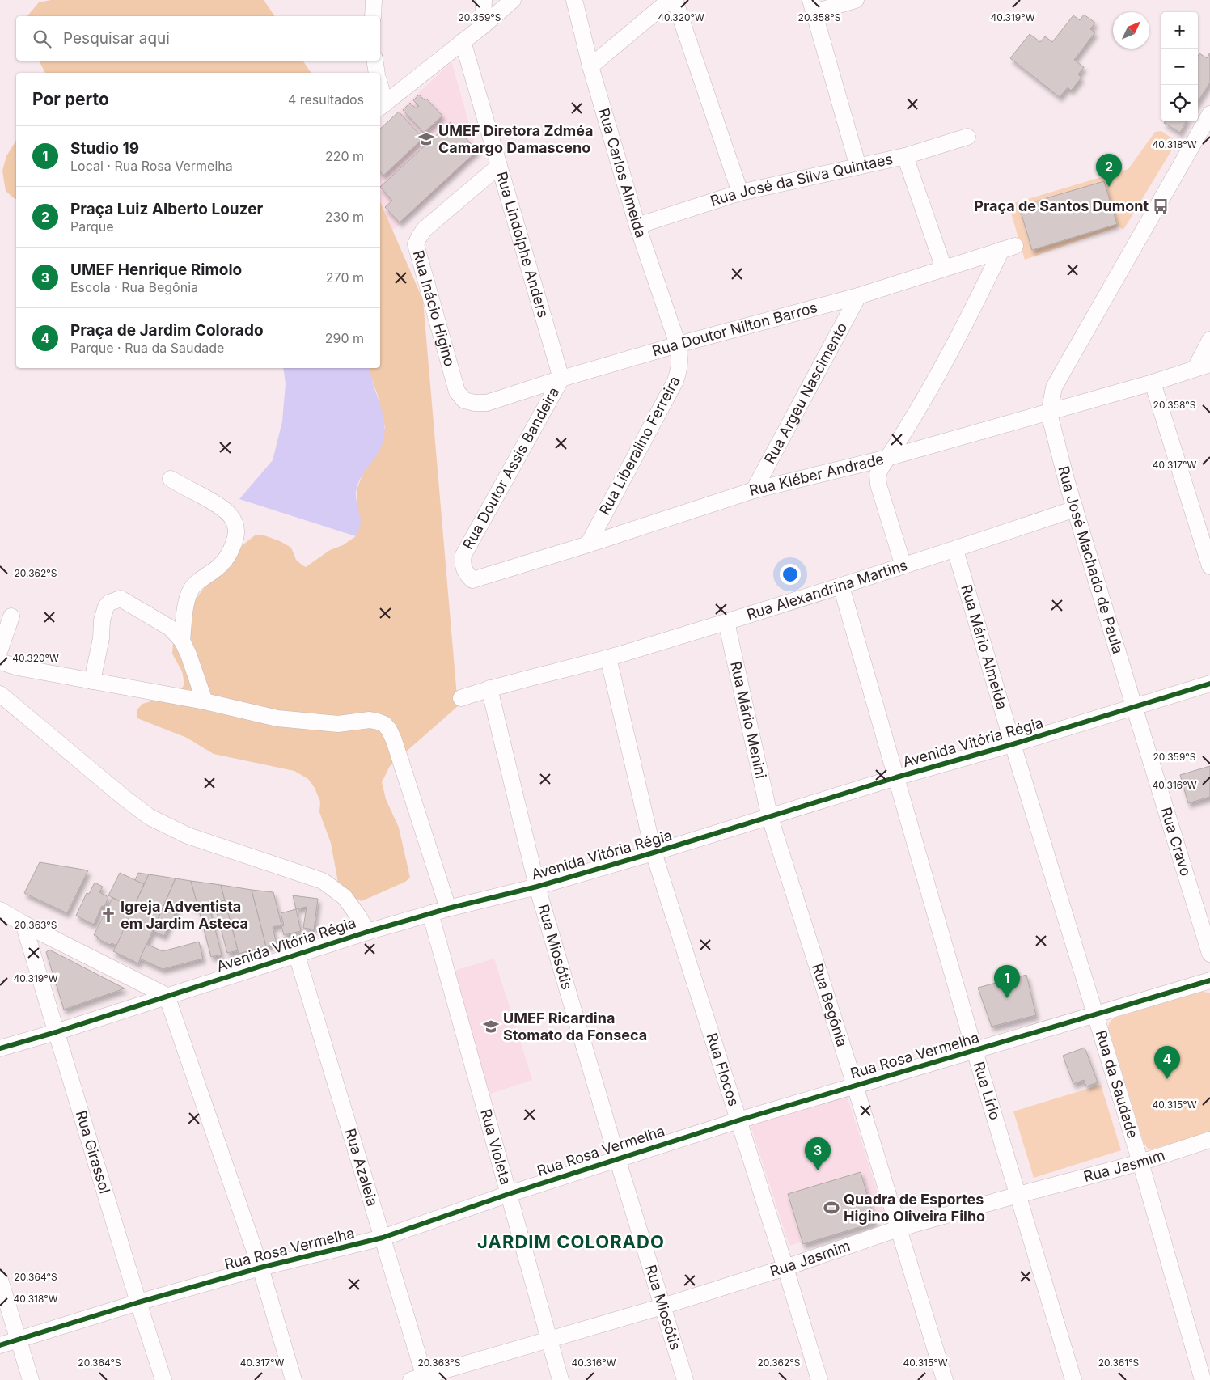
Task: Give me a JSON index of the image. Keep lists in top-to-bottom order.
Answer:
{
  "streets": {
    "street": [
      "Rua Carlos Almeida",
      "Rua José da Silva Quintaes",
      "Rua Lindolphe Anders",
      "Rua Inácio Higino",
      "Rua Doutor Nilton Barros",
      "Rua Argeu Nascimento",
      "Rua Liberalino Ferreira",
      "Rua Doutor Assis Bandeira",
      "Rua Kléber Andrade",
      "Rua José Machado de Paula",
      "Rua Alexandrina Martins",
      "Rua Mário Almeida",
      "Rua Mário Menini",
      "Avenida Vitória Régia",
      "Rua Cravo",
      "Rua Miosótis",
      "Rua Begônia",
      "Rua Rosa Vermelha",
      "Rua Flocos",
      "Rua da Saudade",
      "Rua Lírio",
      "Rua Violeta",
      "Rua Girassol",
      "Rua Jasmim",
      "Rua Azaleia"
    ]
  },
  "crossings": [
    ["Rua Carlos Almeida", "Rua José da Silva Quintaes"],
    ["Rua Carlos Almeida", "Rua Doutor Nilton Barros"],
    ["Rua Carlos Almeida", "Rua Liberalino Ferreira"],
    ["Rua Lindolphe Anders", "Rua Inácio Higino"],
    ["Rua Lindolphe Anders", "Rua Doutor Nilton Barros"],
    ["Rua Lindolphe Anders", "Rua Doutor Assis Bandeira"],
    ["Rua Inácio Higino", "Rua Doutor Nilton Barros"],
    ["Rua Doutor Nilton Barros", "Rua Argeu Nascimento"],
    ["Rua Doutor Nilton Barros", "Rua Liberalino Ferreira"],
    ["Rua Doutor Nilton Barros", "Rua Doutor Assis Bandeira"],
    ["Rua Doutor Nilton Barros", "Rua Kléber Andrade"],
    ["Rua Argeu Nascimento", "Rua Kléber Andrade"],
    ["Rua Liberalino Ferreira", "Rua Kléber Andrade"],
    ["Rua Doutor Assis Bandeira", "Rua Kléber Andrade"],
    ["Rua Kléber Andrade", "Rua José Machado de Paula"],
    ["Rua José Machado de Paula", "Rua Alexandrina Martins"],
    ["Rua José Machado de Paula", "Avenida Vitória Régia"],
    ["Rua José Machado de Paula", "Rua Cravo"],
    ["Rua Alexandrina Martins", "Rua Mário Almeida"],
    ["Rua Alexandrina Martins", "Rua Mário Menini"],
    ["Rua Alexandrina Martins", "Rua Miosótis"],
    ["Rua Alexandrina Martins", "Rua Flocos"],
    ["Rua Alexandrina Martins", "Rua Lírio"],
    ["Rua Mário Almeida", "Avenida Vitória Régia"],
    ["Rua Mário Almeida", "Rua da Saudade"],
    ["Rua Mário Menini", "Avenida Vitória Régia"],
    ["Rua Mário Menini", "Rua Begônia"],
    ["Avenida Vitória Régia", "Rua Cravo"],
    ["Avenida Vitória Régia", "Rua Miosótis"],
    ["Avenida Vitória Régia", "Rua Begônia"],
    ["Avenida Vitória Régia", "Rua Flocos"],
    ["Avenida Vitória Régia", "Rua da Saudade"],
    ["Avenida Vitória Régia", "Rua Lírio"],
    ["Avenida Vitória Régia", "Rua Violeta"],
    ["Avenida Vitória Régia", "Rua Girassol"],
    ["Avenida Vitória Régia", "Rua Azaleia"],
    ["Rua Miosótis", "Rua Rosa Vermelha"],
    ["Rua Miosótis", "Rua Jasmim"],
    ["Rua Begônia", "Rua Rosa Vermelha"],
    ["Rua Begônia", "Rua Jasmim"],
    ["Rua Rosa Vermelha", "Rua Flocos"],
    ["Rua Rosa Vermelha", "Rua da Saudade"],
    ["Rua Rosa Vermelha", "Rua Lírio"],
    ["Rua Rosa Vermelha", "Rua Violeta"],
    ["Rua Rosa Vermelha", "Rua Girassol"],
    ["Rua Rosa Vermelha", "Rua Azaleia"],
    ["Rua Flocos", "Rua Jasmim"],
    ["Rua da Saudade", "Rua Jasmim"],
    ["Rua Lírio", "Rua Jasmim"],
    ["Rua Violeta", "Rua Jasmim"],
    ["Rua Jasmim", "Rua Azaleia"]
  ],
  "districts": ["JARDIM COLORADO"],
  "places": {
    "school or university": ["UMEF Diretora Zdméa Camargo Damasceno", "UMEF Ricardina Stomato da Fonseca"],
    "bus stop": ["Praça de Santos Dumont"],
    "church": ["Igreja Adventista em Jardim Asteca"],
    "sports": ["Quadra de Esportes Higino Oliveira Filho"]
  },
  "north": "top right",
  "page": {
    "map_buttons": ["+", "−"],
    "search": "Pesquisar aqui",
    "heading": ["Por perto", "4 resultados"],
    "list": [
      {
        "mark": "1",
        "name": "Studio 19",
        "note": "Local · Rua Rosa Vermelha",
        "value": "220 m"
      },
      {
        "mark": "2",
        "name": "Praça Luiz Alberto Louzer",
        "note": "Parque",
        "value": "230 m"
      },
      {
        "mark": "3",
        "name": "UMEF Henrique Rimolo",
        "note": "Escola · Rua Begônia",
        "value": "270 m"
      },
      {
        "mark": "4",
        "name": "Praça de Jardim Colorado",
        "note": "Parque · Rua da Saudade",
        "value": "290 m"
      }
    ],
    "pins": [
      "2",
      "1",
      "4",
      "3"
    ]
  },
  "coordinates": [
    "40.320°W",
    "40.319°W",
    "20.359°S",
    "20.358°S",
    "40.318°W",
    "40.317°W",
    "20.362°S",
    "40.316°W",
    "20.363°S",
    "40.315°W",
    "20.364°S",
    "20.361°S"
  ]
}
